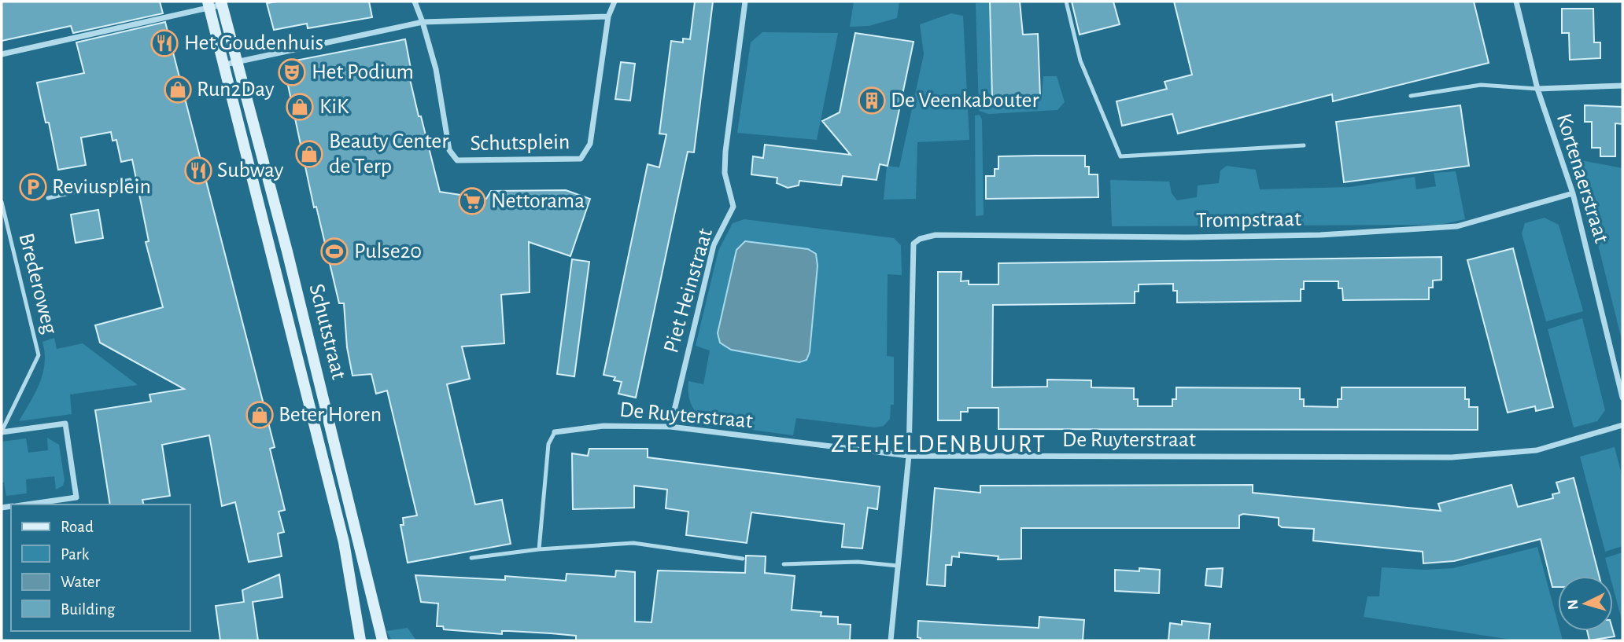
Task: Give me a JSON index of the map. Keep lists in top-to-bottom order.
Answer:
{
  "streets": {
    "main road": ["Schutstraat"],
    "street": [
      "Schutsplein",
      "Kortenaerstraat",
      "Trompstraat",
      "Piet Heinstraat",
      "De Ruyterstraat"
    ],
    "lane": ["Brederoweg"]
  },
  "crossings": [
    ["Kortenaerstraat", "Trompstraat"],
    ["Trompstraat", "De Ruyterstraat"],
    ["Piet Heinstraat", "De Ruyterstraat"]
  ],
  "districts": ["ZEEHELDENBUURT"],
  "places": {
    "restaurant": ["Het Goudenhuis", "Subway"],
    "theatre": ["Het Podium"],
    "shop": [
      "Run2Day",
      "KiK",
      "Beauty Center de Terp",
      "Beter Horen"
    ],
    "building": ["De Veenkabouter"],
    "parking": ["Reviusplein"],
    "supermarket": ["Nettorama"],
    "sports": ["Pulse20"]
  },
  "legend": [
    "Road",
    "Park",
    "Water",
    "Building"
  ],
  "north": "left"
}
